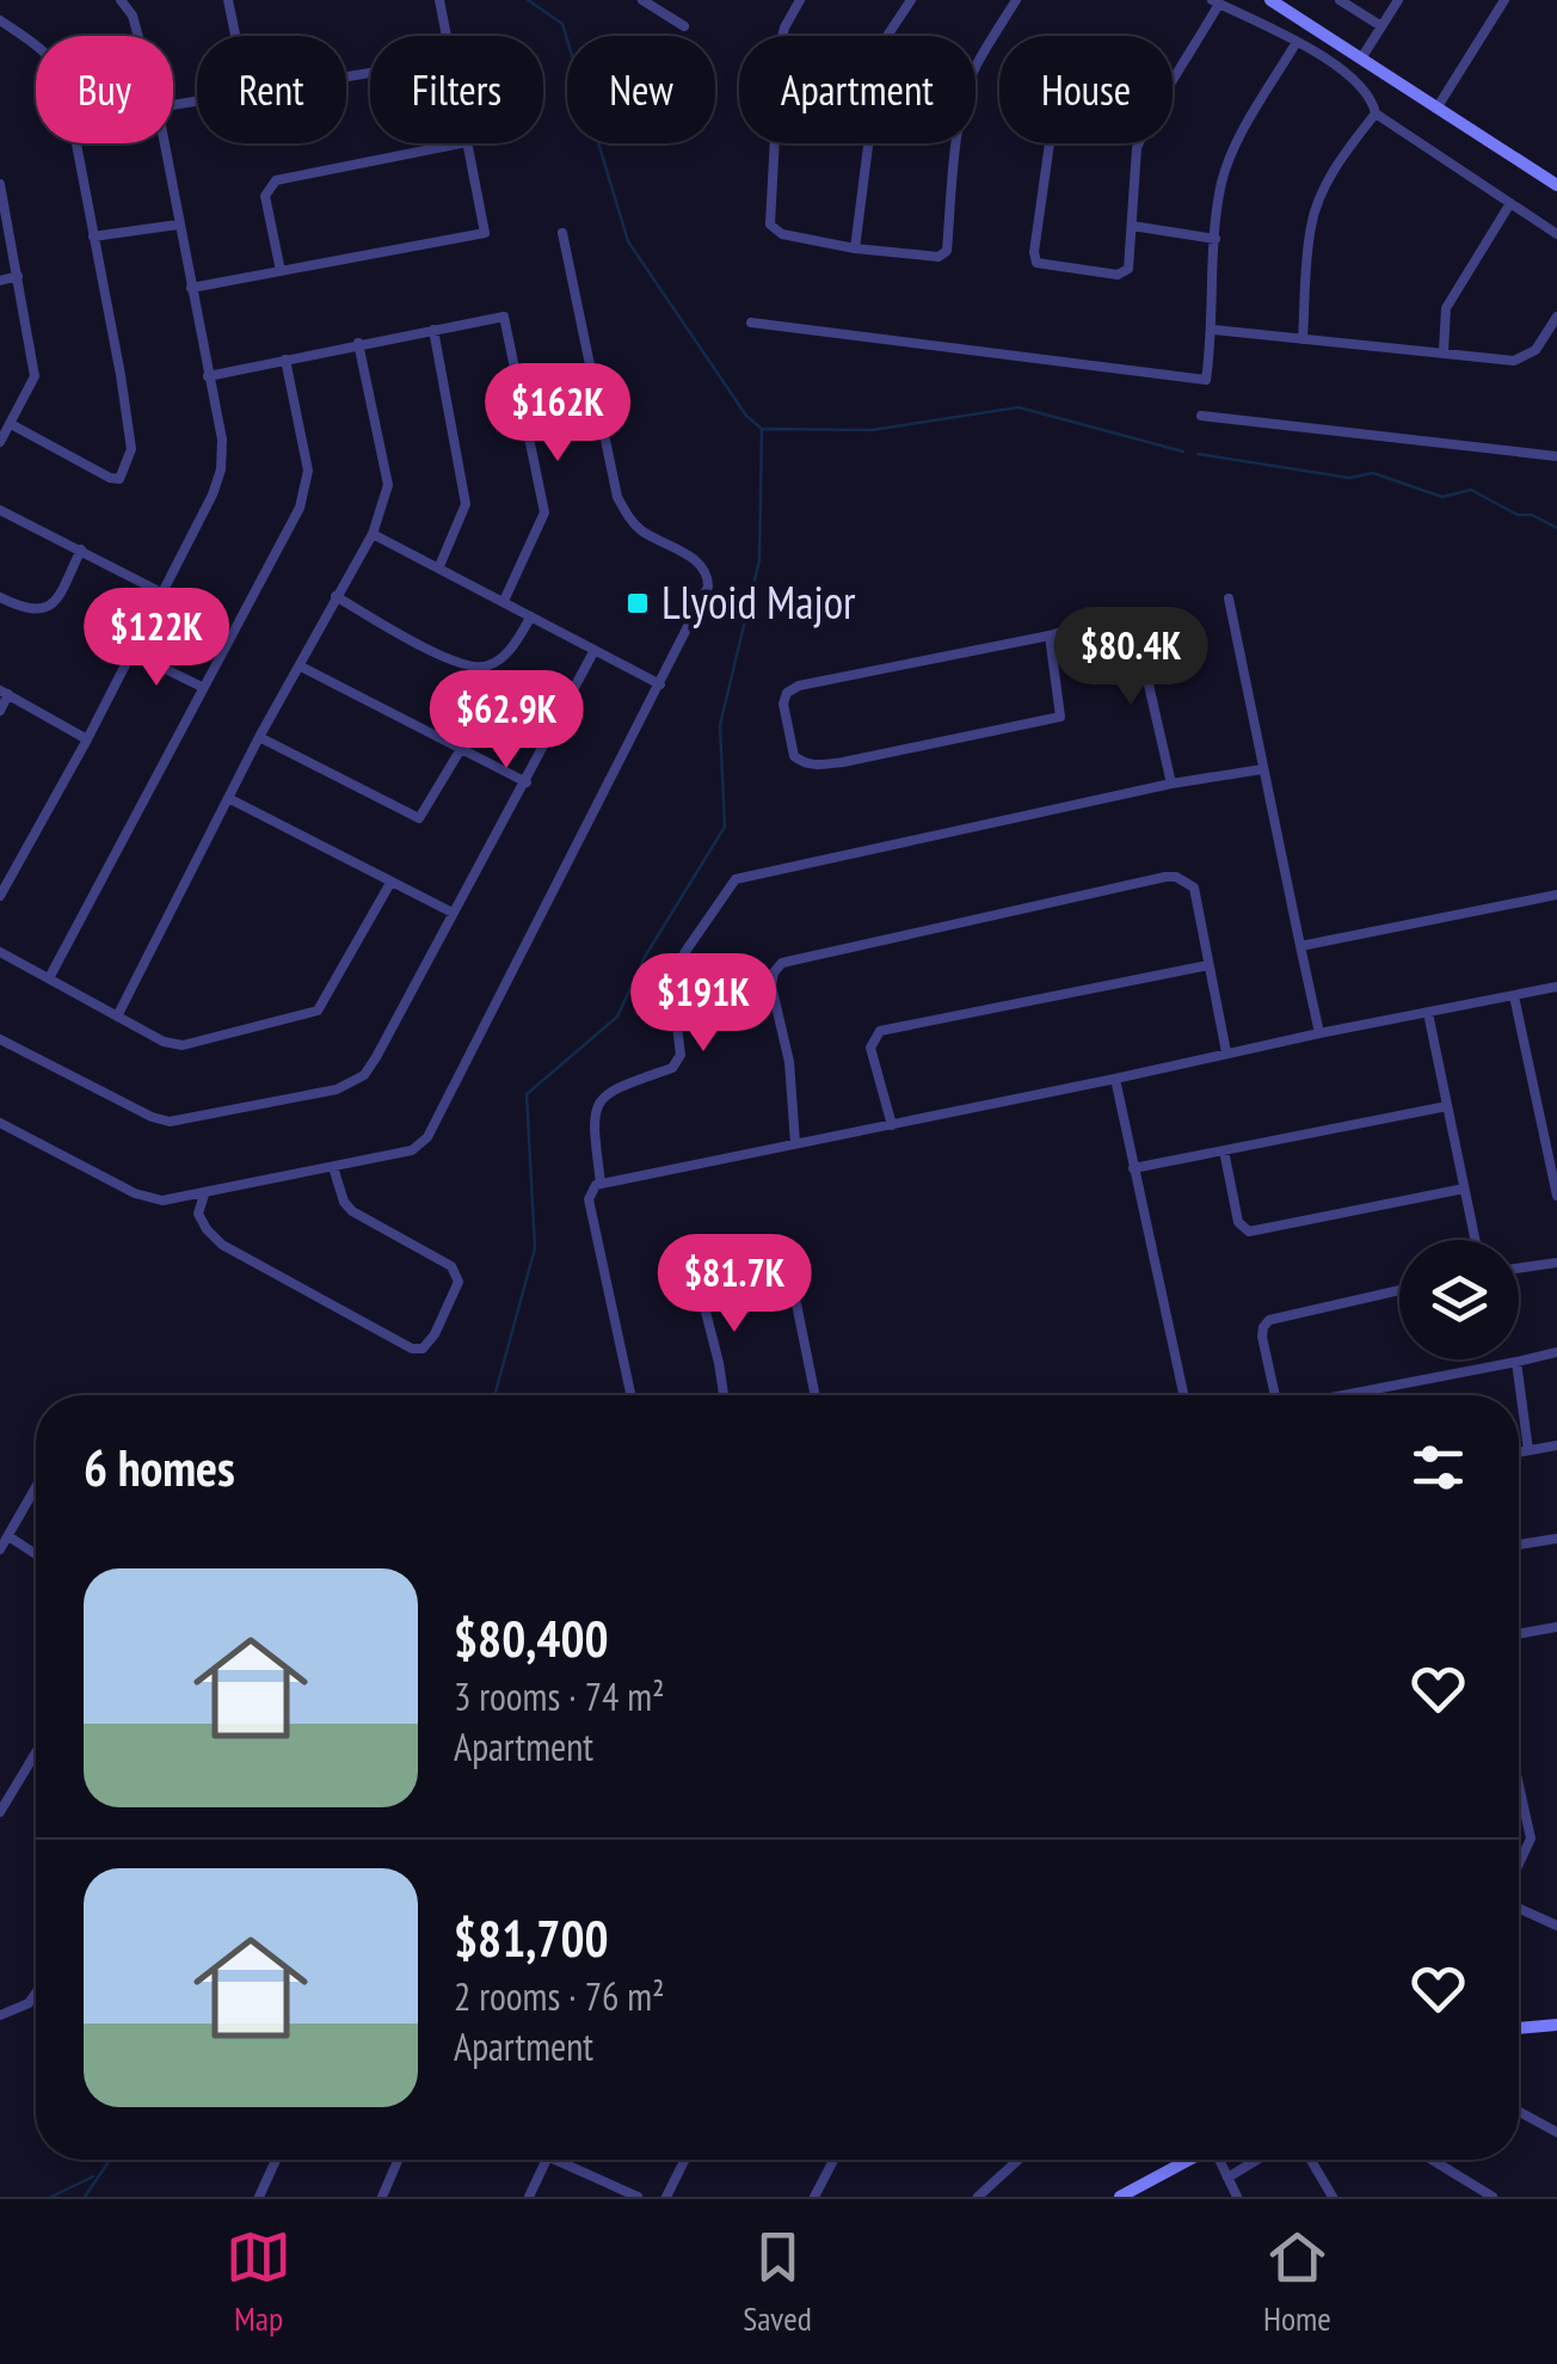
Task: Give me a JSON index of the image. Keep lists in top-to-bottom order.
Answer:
{
  "places": {
    "transit": ["Llyoid Major"]
  },
  "page": {
    "chip": [
      "Buy",
      "Rent",
      "Filters",
      "New",
      "Apartment",
      "House"
    ],
    "price": [
      "$162K",
      "$122K",
      "$80.4K",
      "$62.9K",
      "$191K",
      "$81.7K"
    ],
    "heading": "6 homes",
    "list": [
      {
        "name": "$80,400",
        "note": "3 rooms · 74 m² · Apartment"
      },
      {
        "name": "$81,700",
        "note": "2 rooms · 76 m² · Apartment"
      }
    ],
    "tabs": ["Map", "Saved", "Home"]
  }
}
